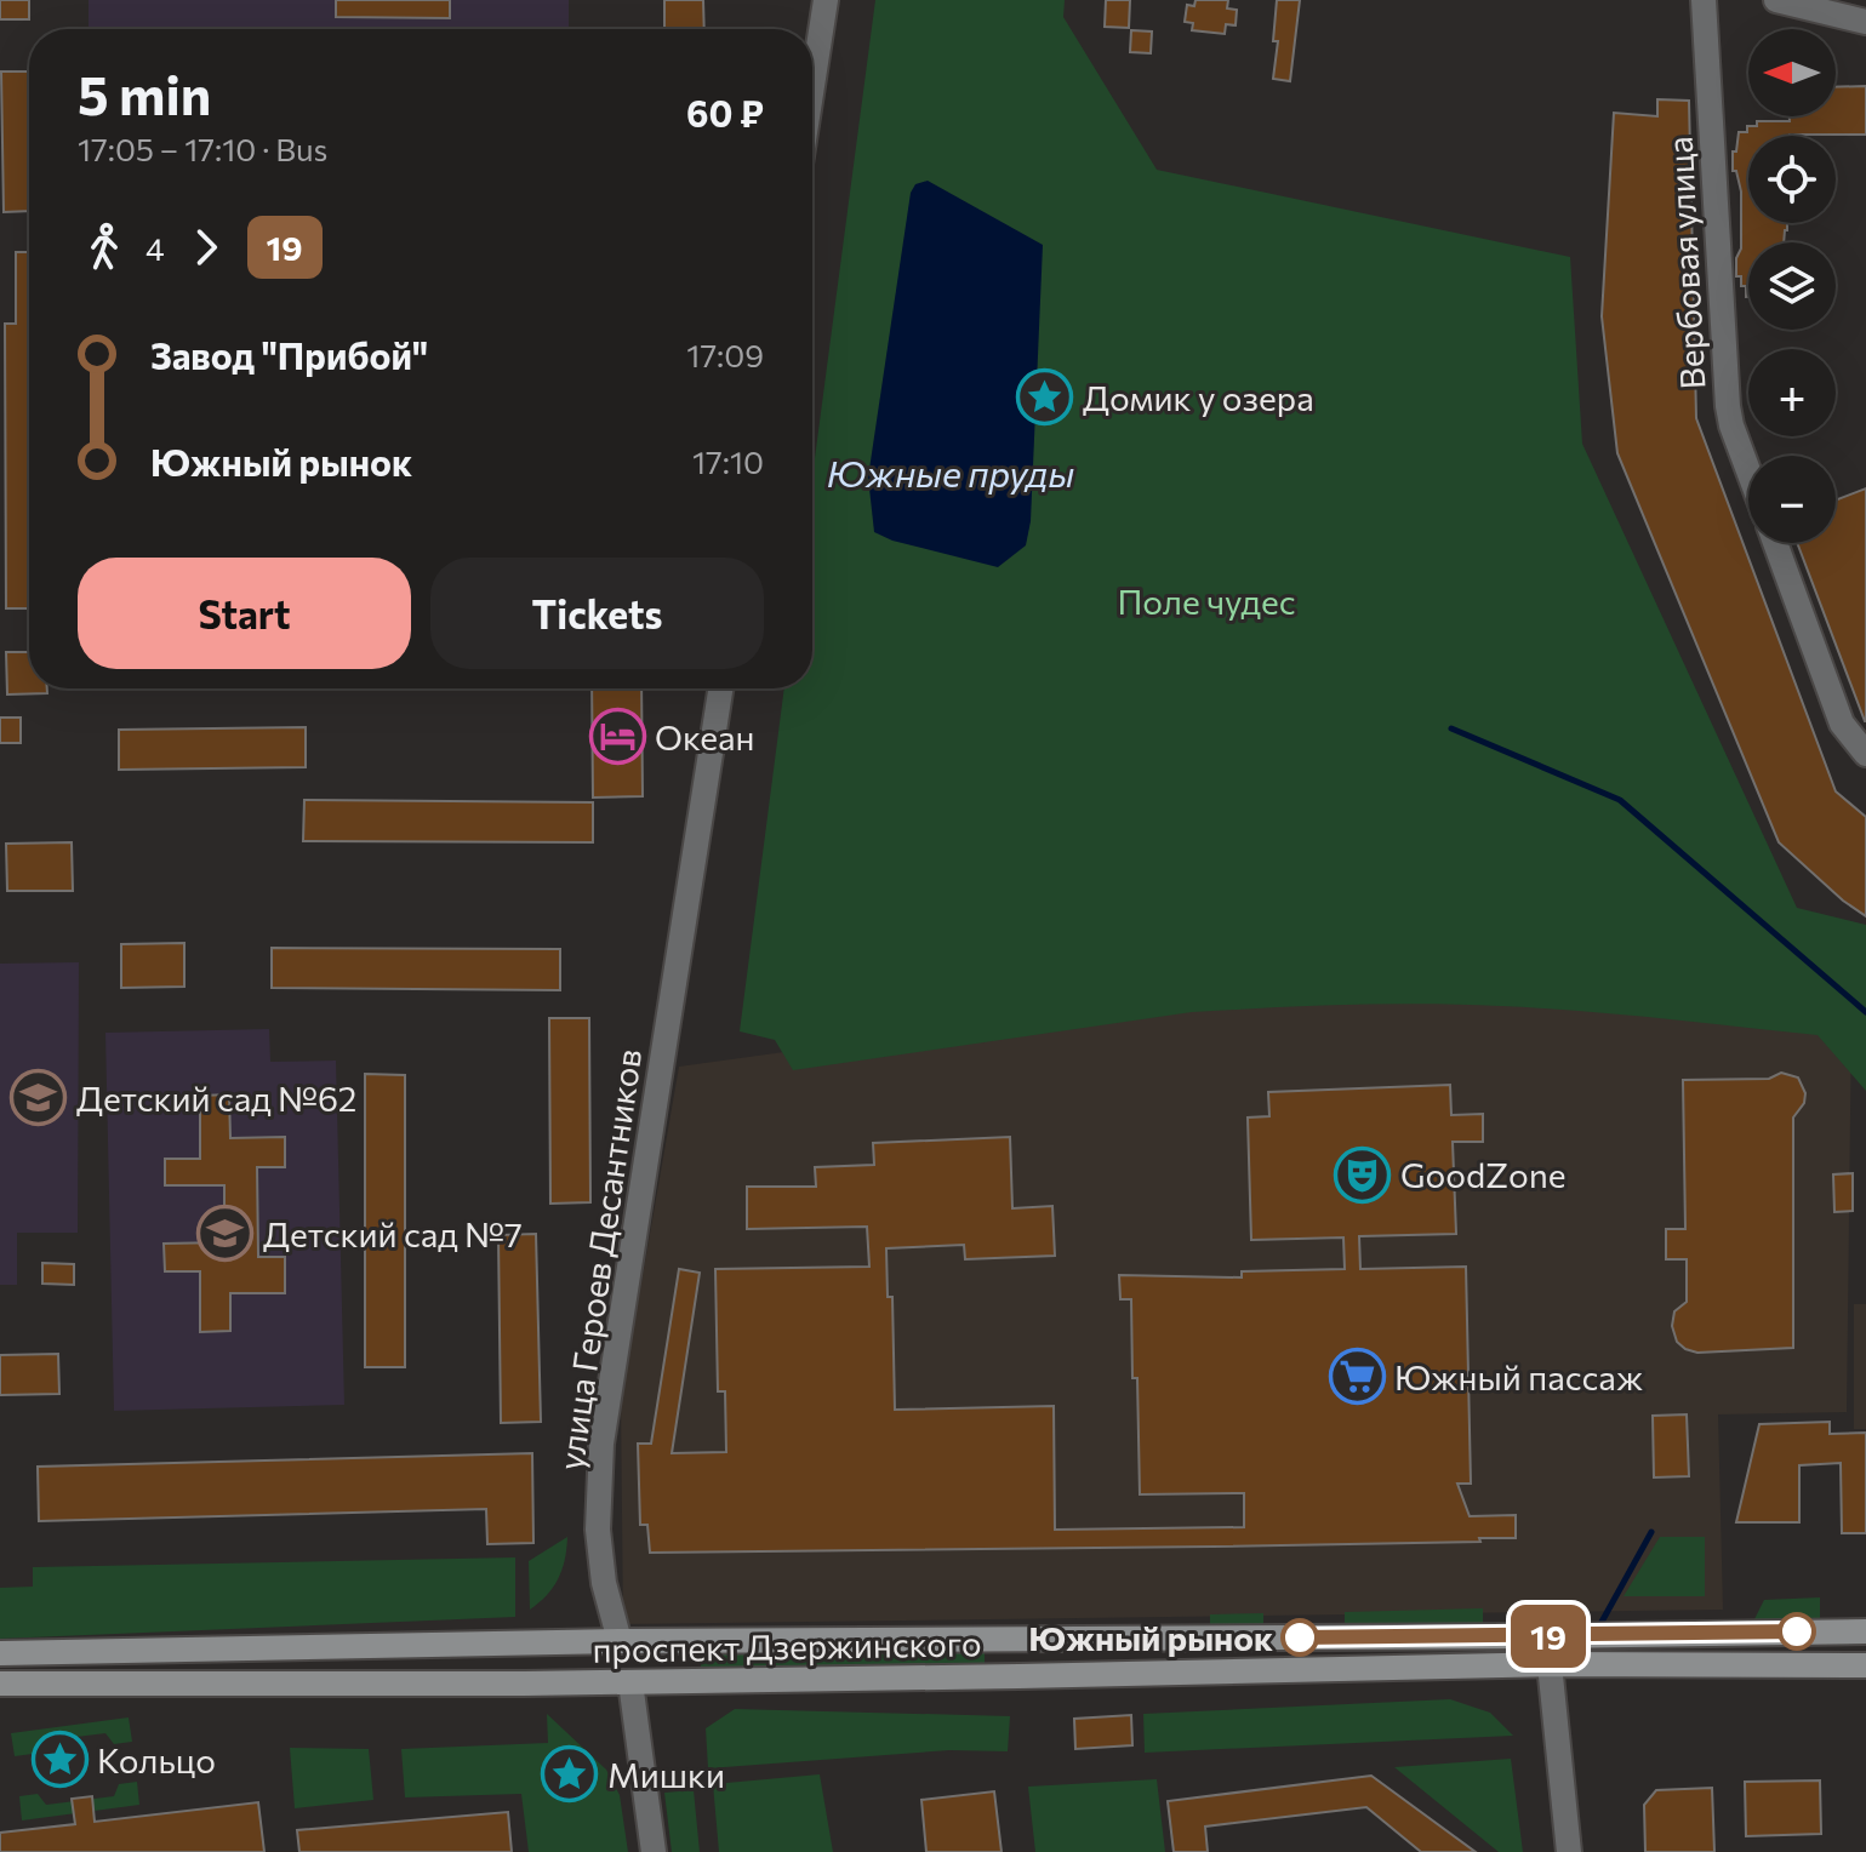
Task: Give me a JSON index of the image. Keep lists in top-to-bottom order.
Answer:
{
  "streets": {
    "street": ["Вербовая улица", "улица Героев Десантников", "проспект Дзержинского"]
  },
  "crossings": [
    ["улица Героев Десантников", "проспект Дзержинского"]
  ],
  "water": ["Южные пруды"],
  "parks": ["Поле чудес"],
  "places": {
    "place": ["Домик у озера", "Кольцо", "Мишки"],
    "hotel": ["Океан"],
    "school or university": ["Детский сад №62", "Детский сад №7"],
    "theatre": ["GoodZone"],
    "supermarket": ["Южный пассаж"],
    "other": ["Южный рынок"]
  },
  "lines": ["bus line 19"],
  "north": "left",
  "page": {
    "on_map": "19",
    "map_buttons": ["+", "−"],
    "heading": ["5 min", "17:05 – 17:10 · Bus", "60 ₽"],
    "legs": ["4", "19"],
    "list": [
      {
        "name": "Завод \"Прибой\"",
        "value": "17:09"
      },
      {
        "name": "Южный рынок",
        "value": "17:10"
      }
    ],
    "buttons": ["Start", "Tickets"]
  }
}
